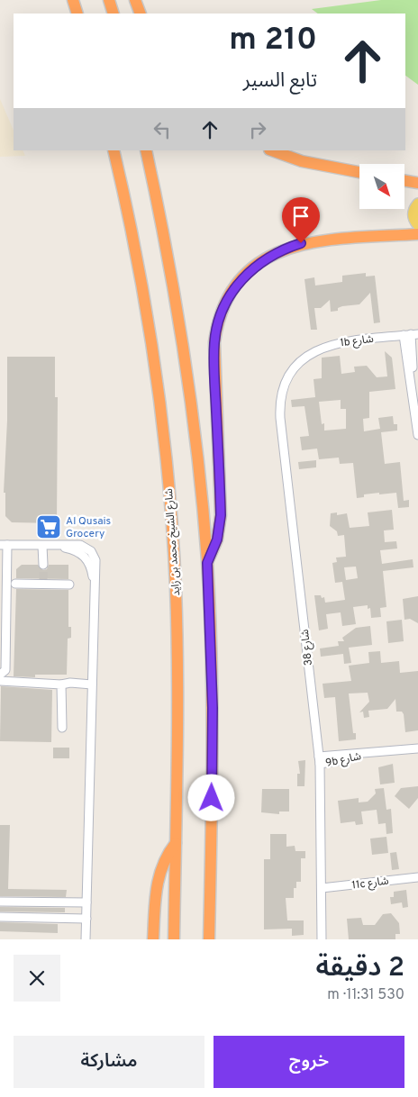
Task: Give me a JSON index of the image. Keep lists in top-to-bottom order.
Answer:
{
  "streets": {
    "highway": ["شارع الشيخ محمد بن زايد"],
    "street": [
      "1b شارع",
      "شارع 38",
      "9b شارع",
      "11c شارع"
    ]
  },
  "crossings": [
    ["1b شارع", "شارع 38"],
    ["شارع 38", "9b شارع"],
    ["شارع 38", "11c شارع"]
  ],
  "places": {
    "supermarket": ["Al Qusais Grocery"]
  },
  "north": "bottom right",
  "page": {
    "turn": ["210 m", "تابع السير"],
    "heading": ["2 دقيقة", "530 m · 11:31"],
    "buttons": ["خروج", "مشاركة"]
  }
}
